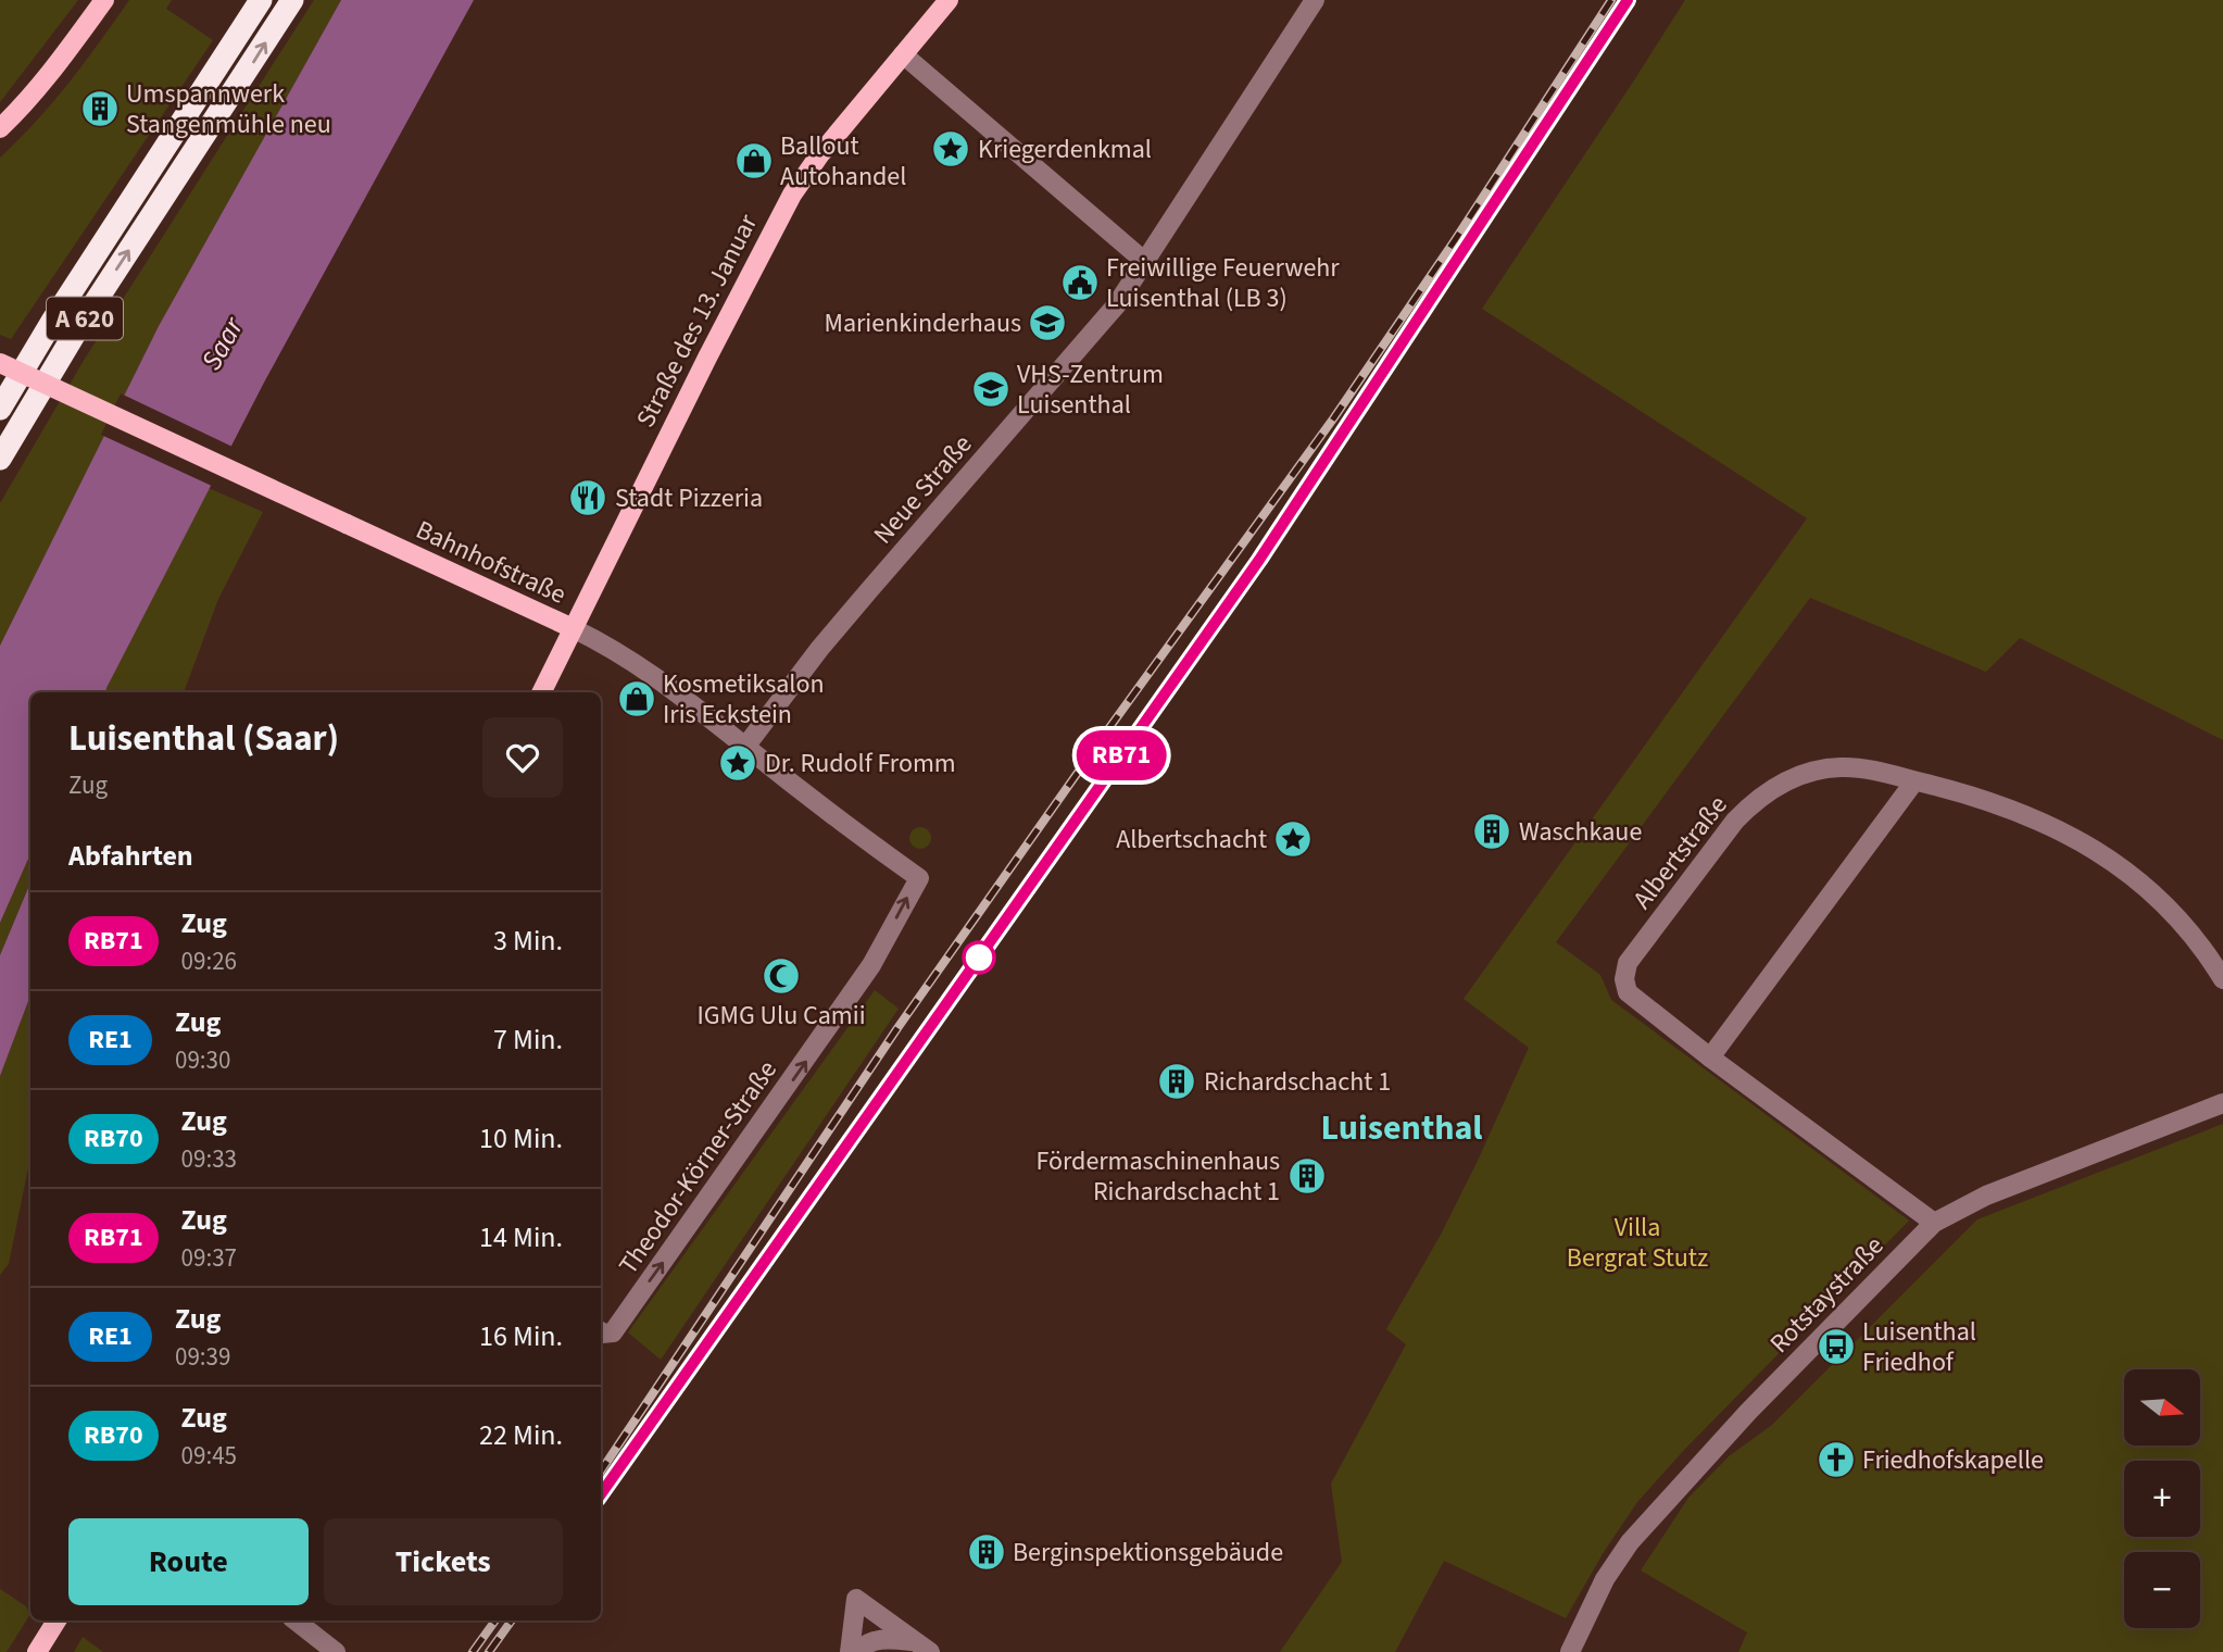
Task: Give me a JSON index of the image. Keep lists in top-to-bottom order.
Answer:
{
  "streets": {
    "highway": ["A 620"],
    "main road": ["Straße des 13. Januar", "Bahnhofstraße"],
    "street": [
      "Neue Straße",
      "Albertstraße",
      "Theodor-Körner-Straße",
      "Rotstaystraße"
    ]
  },
  "crossings": [
    ["Straße des 13. Januar", "Bahnhofstraße"],
    ["Neue Straße", "Bahnhofstraße"],
    ["Bahnhofstraße", "Theodor-Körner-Straße"],
    ["Albertstraße", "Rotstaystraße"]
  ],
  "one_way": ["Theodor-Körner-Straße"],
  "districts": ["Luisenthal"],
  "water": ["Saar"],
  "parks": ["Villa Bergrat Stutz"],
  "places": {
    "building": [
      "Umspannwerk Stangenmühle neu",
      "Waschkaue",
      "Richardschacht 1",
      "Fördermaschinenhaus Richardschacht 1",
      "Berginspektionsgebäude"
    ],
    "place": ["Kriegerdenkmal", "Dr. Rudolf Fromm", "Albertschacht"],
    "shop": ["Ballout Autohandel", "Kosmetiksalon Iris Eckstein"],
    "public building": ["Freiwillige Feuerwehr Luisenthal (LB 3)"],
    "school or university": ["Marienkinderhaus", "VHS-Zentrum Luisenthal"],
    "restaurant": ["Stadt Pizzeria"],
    "mosque": ["IGMG Ulu Camii"],
    "bus stop": ["Luisenthal Friedhof"],
    "church": ["Friedhofskapelle"]
  },
  "north": "right",
  "page": {
    "on_map": "RB71",
    "heading": [
      ["Luisenthal (Saar)", "Zug"],
      "Abfahrten"
    ],
    "list": [
      {
        "mark": "RB71",
        "name": "Zug",
        "note": "09:26",
        "value": "3 Min."
      },
      {
        "mark": "RE1",
        "name": "Zug",
        "note": "09:30",
        "value": "7 Min."
      },
      {
        "mark": "RB70",
        "name": "Zug",
        "note": "09:33",
        "value": "10 Min."
      },
      {
        "mark": "RB71",
        "name": "Zug",
        "note": "09:37",
        "value": "14 Min."
      },
      {
        "mark": "RE1",
        "name": "Zug",
        "note": "09:39",
        "value": "16 Min."
      },
      {
        "mark": "RB70",
        "name": "Zug",
        "note": "09:45",
        "value": "22 Min."
      }
    ],
    "map_buttons": ["+", "−"],
    "buttons": ["Route", "Tickets"]
  }
}
